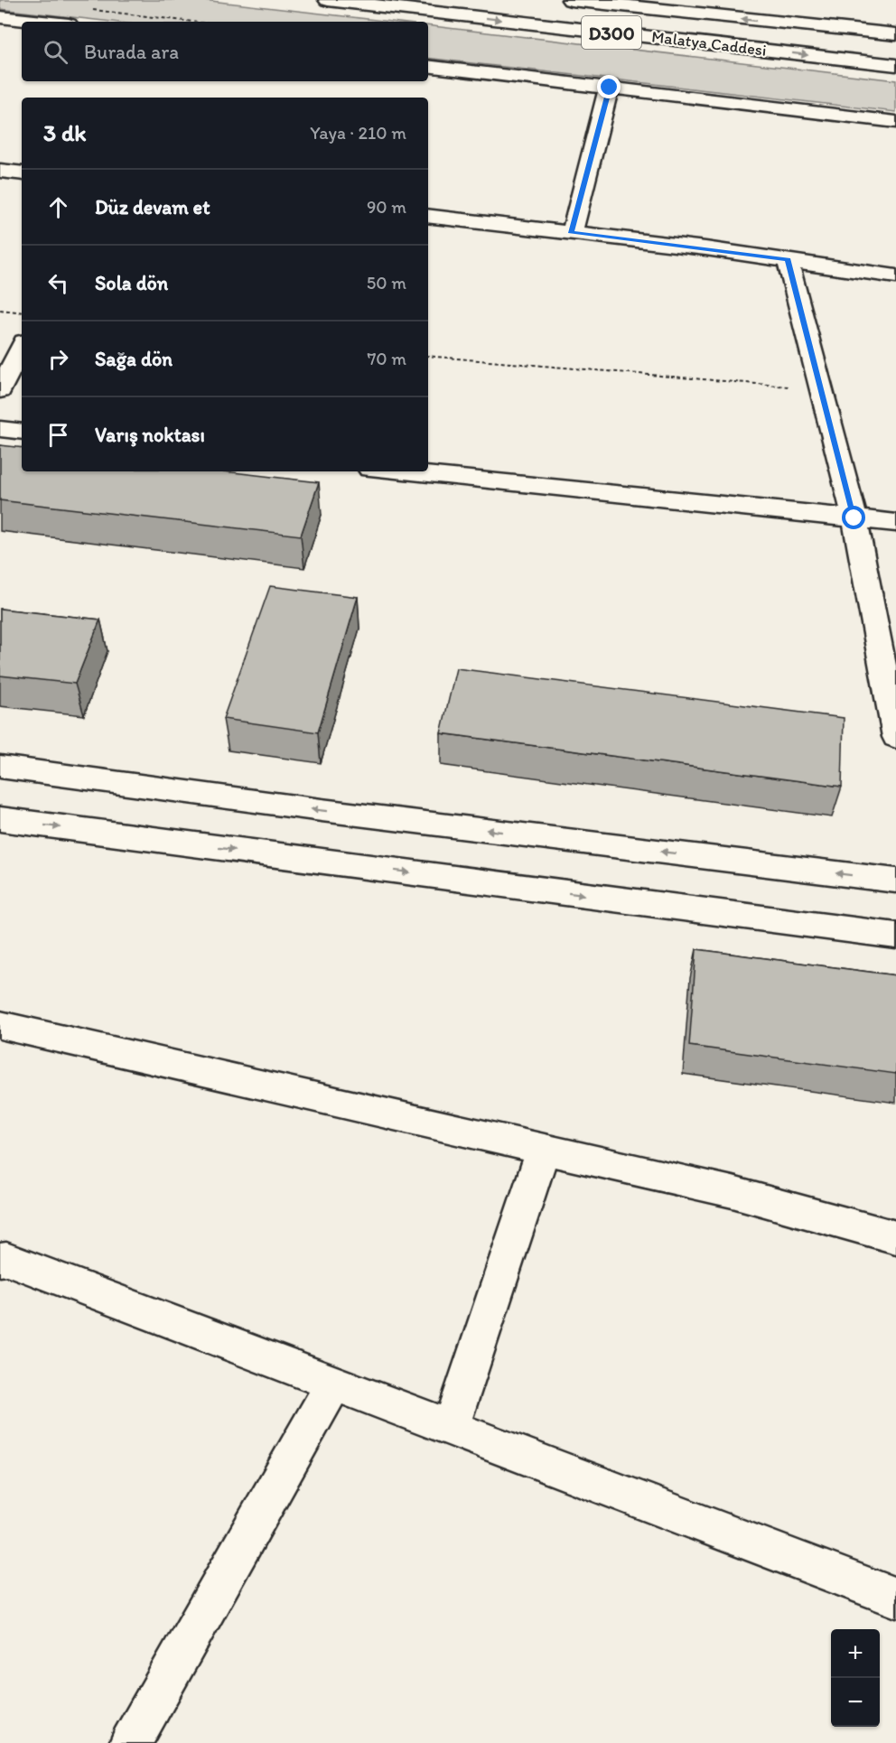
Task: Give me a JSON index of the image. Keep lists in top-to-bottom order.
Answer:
{
  "streets": {
    "main road": ["D300", "Malatya Caddesi"]
  },
  "page": {
    "search": "Burada ara",
    "heading": ["3 dk", "Yaya · 210 m"],
    "list": [
      ["Düz devam et", "90 m"],
      ["Sola dön", "50 m"],
      ["Sağa dön", "70 m"],
      "Varış noktası"
    ],
    "map_buttons": ["+", "−"]
  }
}
